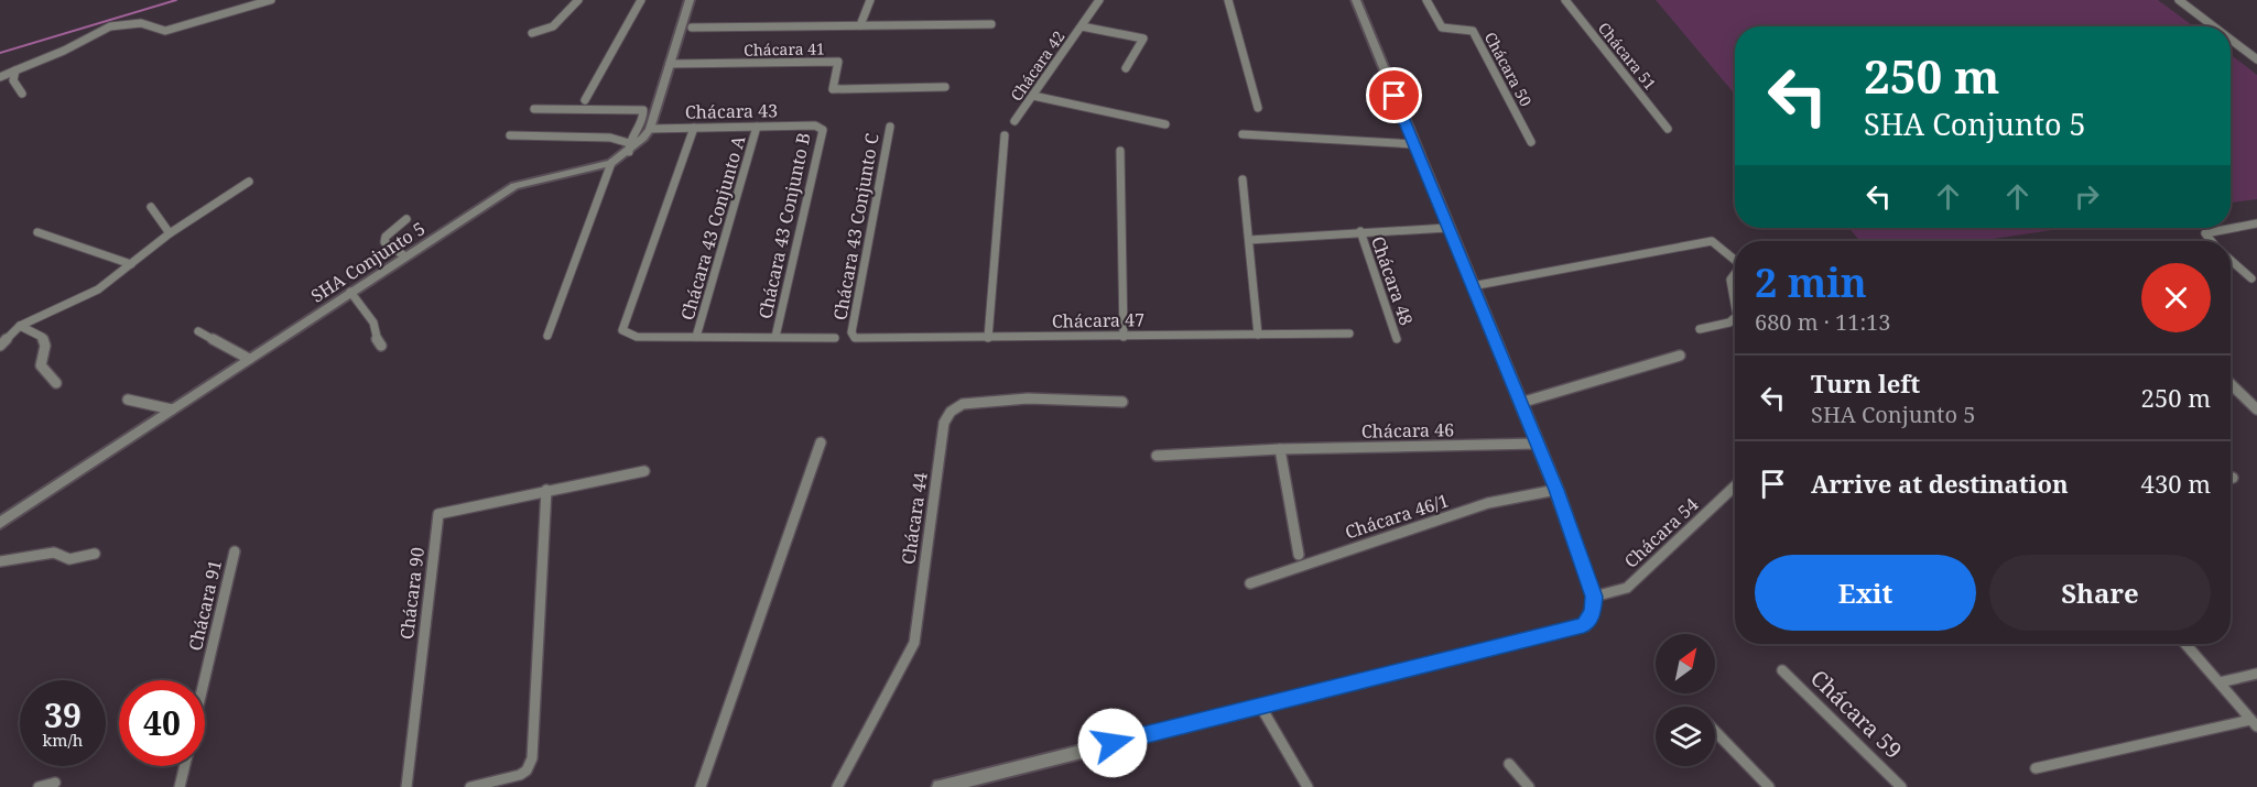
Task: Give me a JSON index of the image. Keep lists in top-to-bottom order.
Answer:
{
  "streets": {
    "street": [
      "Chácara 41",
      "Chácara 51",
      "Chácara 42",
      "Chácara 50",
      "Chácara 43",
      "Chácara 43 Conjunto B",
      "Chácara 43 Conjunto C",
      "Chácara 43 Conjunto A",
      "SHA Conjunto 5",
      "Chácara 48",
      "Chácara 47",
      "Chácara 46",
      "Chácara 46/1",
      "Chácara 44",
      "Chácara 54",
      "Chácara 90",
      "Chácara 91",
      "Chácara 59"
    ]
  },
  "crossings": [
    ["Chácara 41", "SHA Conjunto 5"],
    ["Chácara 43", "Chácara 43 Conjunto B"],
    ["Chácara 43", "Chácara 43 Conjunto A"],
    ["Chácara 43", "SHA Conjunto 5"],
    ["Chácara 43 Conjunto C", "Chácara 47"]
  ],
  "north": "top right",
  "page": {
    "turn": ["250 m", "SHA Conjunto 5"],
    "heading": ["2 min", "680 m · 11:13"],
    "list": [
      {
        "name": "Turn left",
        "note": "SHA Conjunto 5",
        "value": "250 m"
      },
      {
        "name": "Arrive at destination",
        "value": "430 m"
      }
    ],
    "buttons": ["Exit", "Share"],
    "speed": "39 km/h",
    "limit": "40"
  }
}
